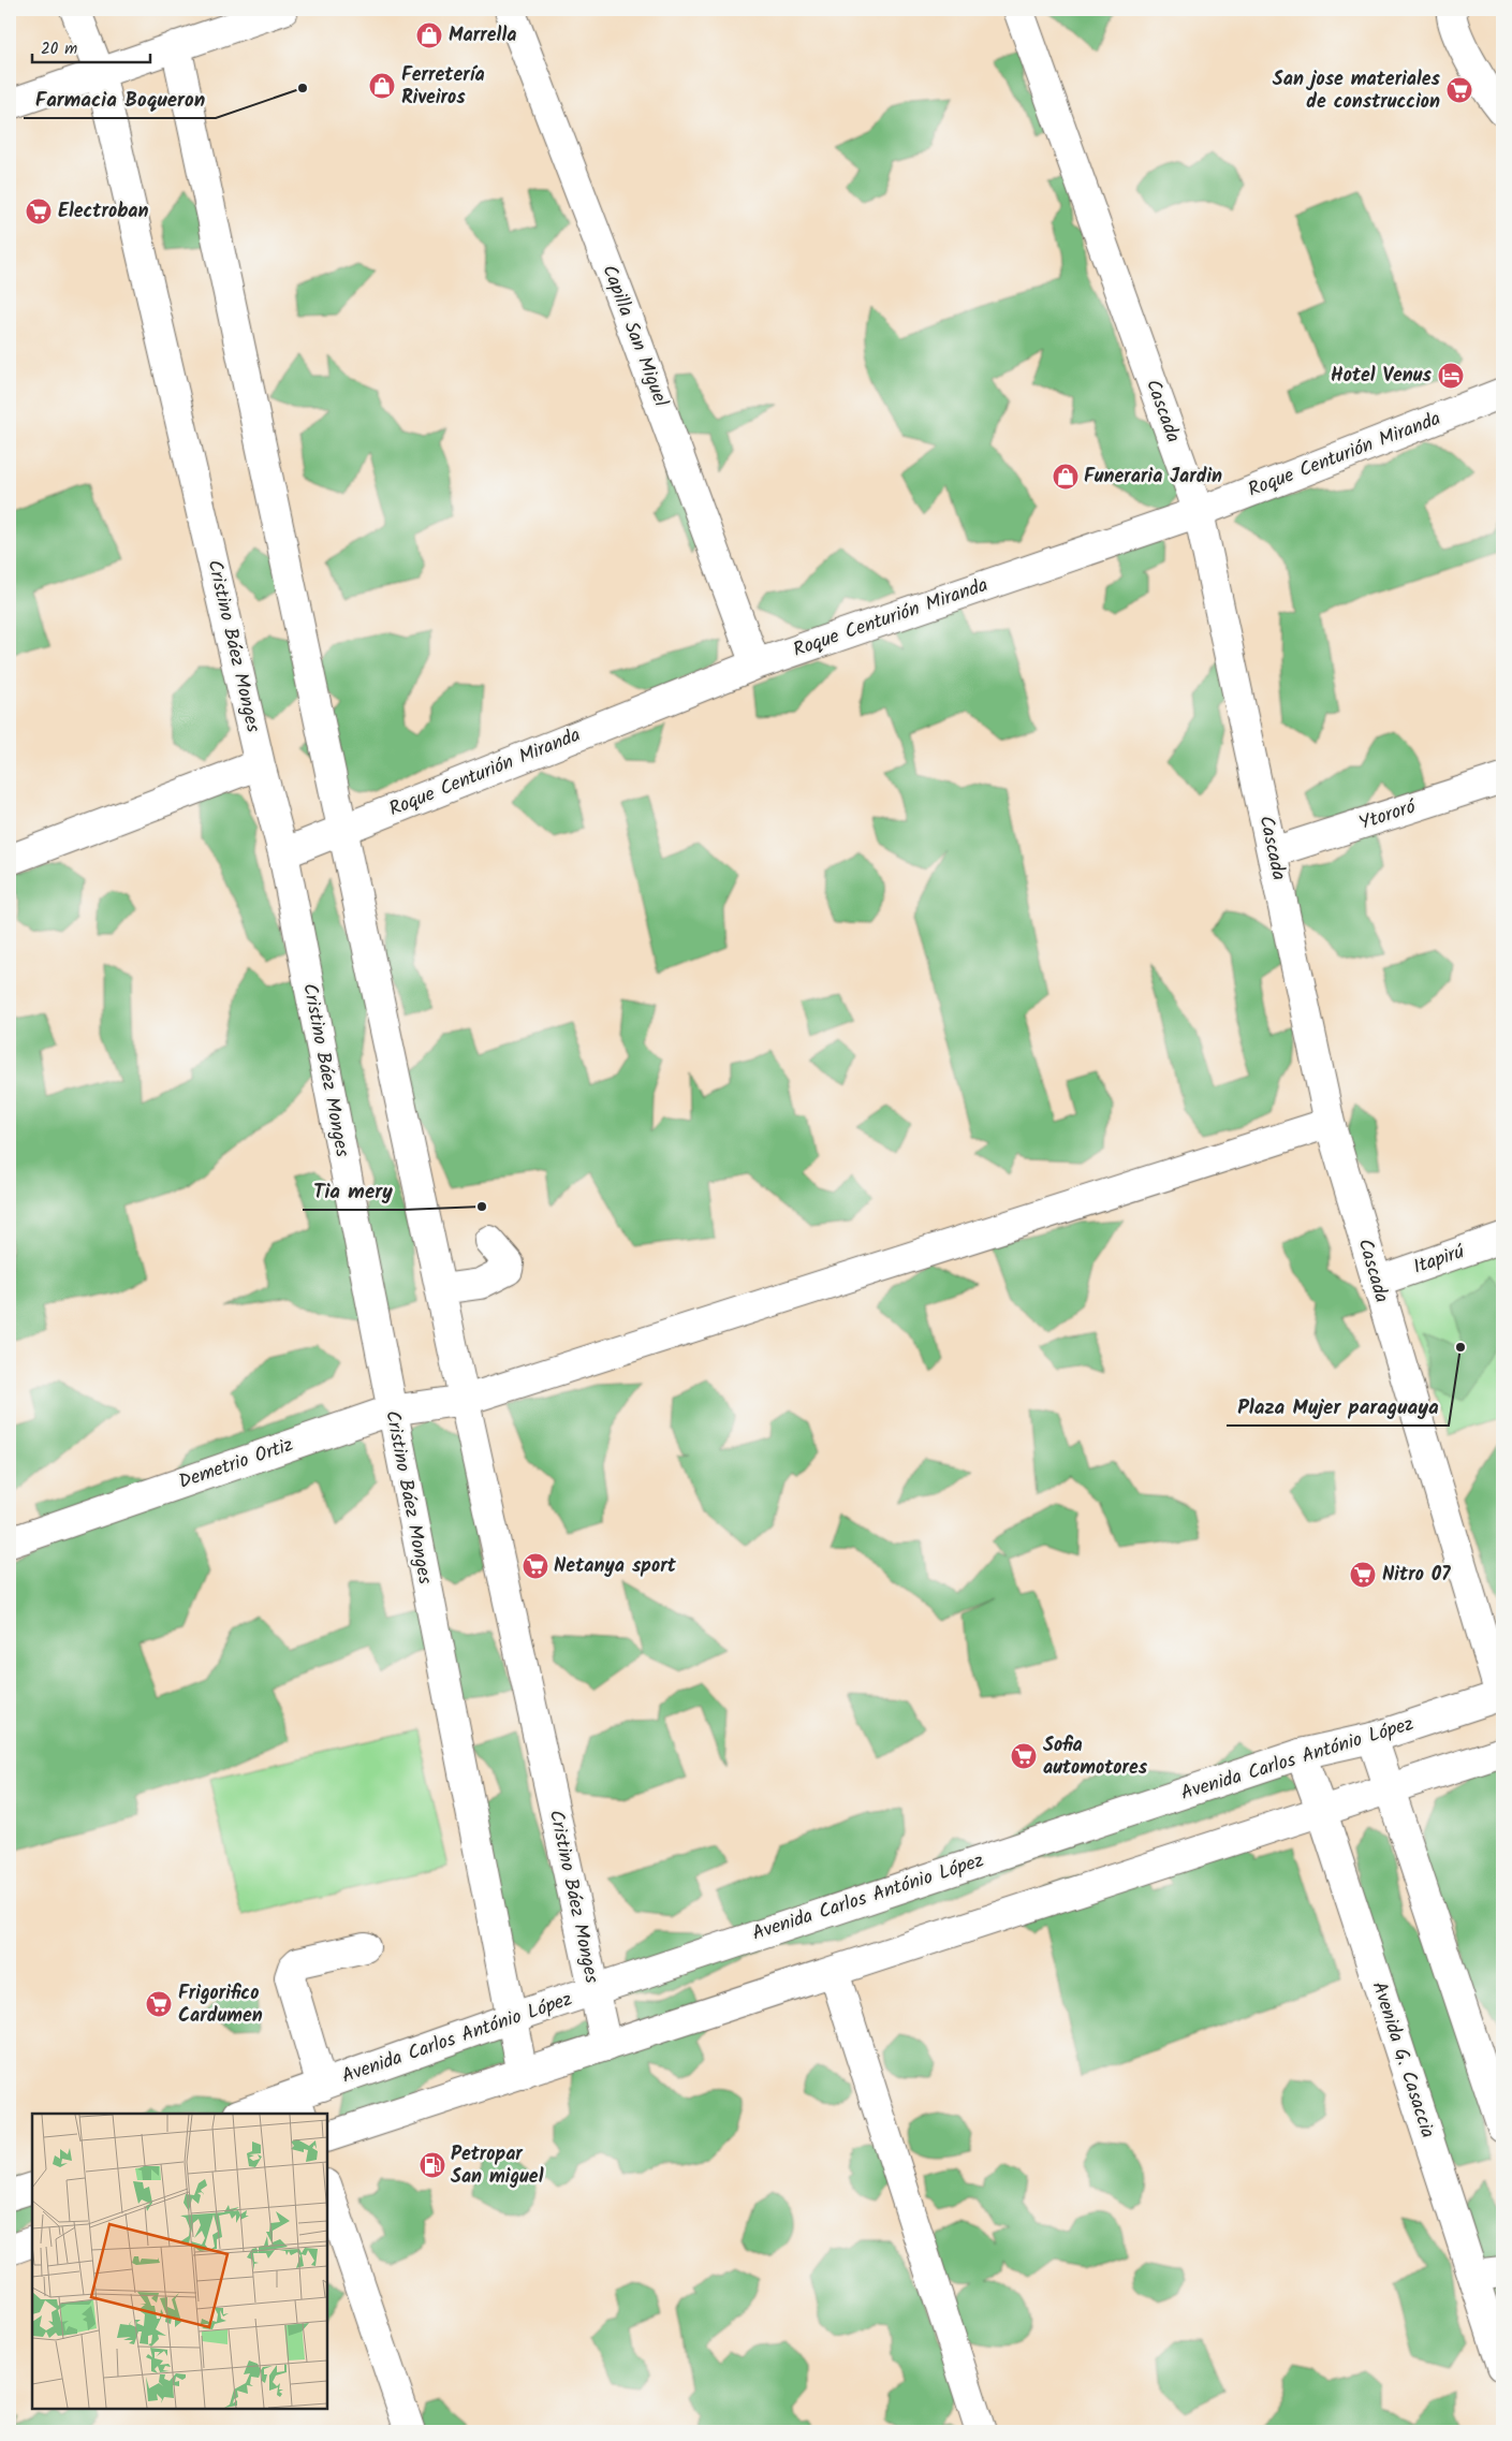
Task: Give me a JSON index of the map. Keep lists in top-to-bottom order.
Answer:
{
  "streets": {
    "street": [
      "Capilla San Miguel",
      "Cascada",
      "Roque Centurión Miranda",
      "Cristino Báez Monges",
      "Ytororó",
      "Itapirú",
      "Demetrio Ortiz",
      "Avenida Carlos António López",
      "Avenida G. Casaccia"
    ]
  },
  "crossings": [
    ["Capilla San Miguel", "Roque Centurión Miranda"],
    ["Cascada", "Roque Centurión Miranda"],
    ["Cascada", "Ytororó"],
    ["Cascada", "Itapirú"],
    ["Cascada", "Demetrio Ortiz"],
    ["Cascada", "Avenida Carlos António López"],
    ["Roque Centurión Miranda", "Cristino Báez Monges"],
    ["Cristino Báez Monges", "Demetrio Ortiz"],
    ["Cristino Báez Monges", "Avenida Carlos António López"],
    ["Avenida Carlos António López", "Avenida G. Casaccia"]
  ],
  "places": {
    "shop": ["Marrella", "Ferretería Riveiros", "Funeraria Jardin"],
    "other": ["Farmacia Boqueron", "Tia mery", "Plaza Mujer paraguaya"],
    "supermarket": [
      "San jose materiales de construccion",
      "Electroban",
      "Netanya sport",
      "Nitro 07",
      "Sofia automotores",
      "Frigorifico Cardumen"
    ],
    "hotel": ["Hotel Venus"],
    "fuel station": ["Petropar San miguel"]
  },
  "scale_bar": "20 m"
}
